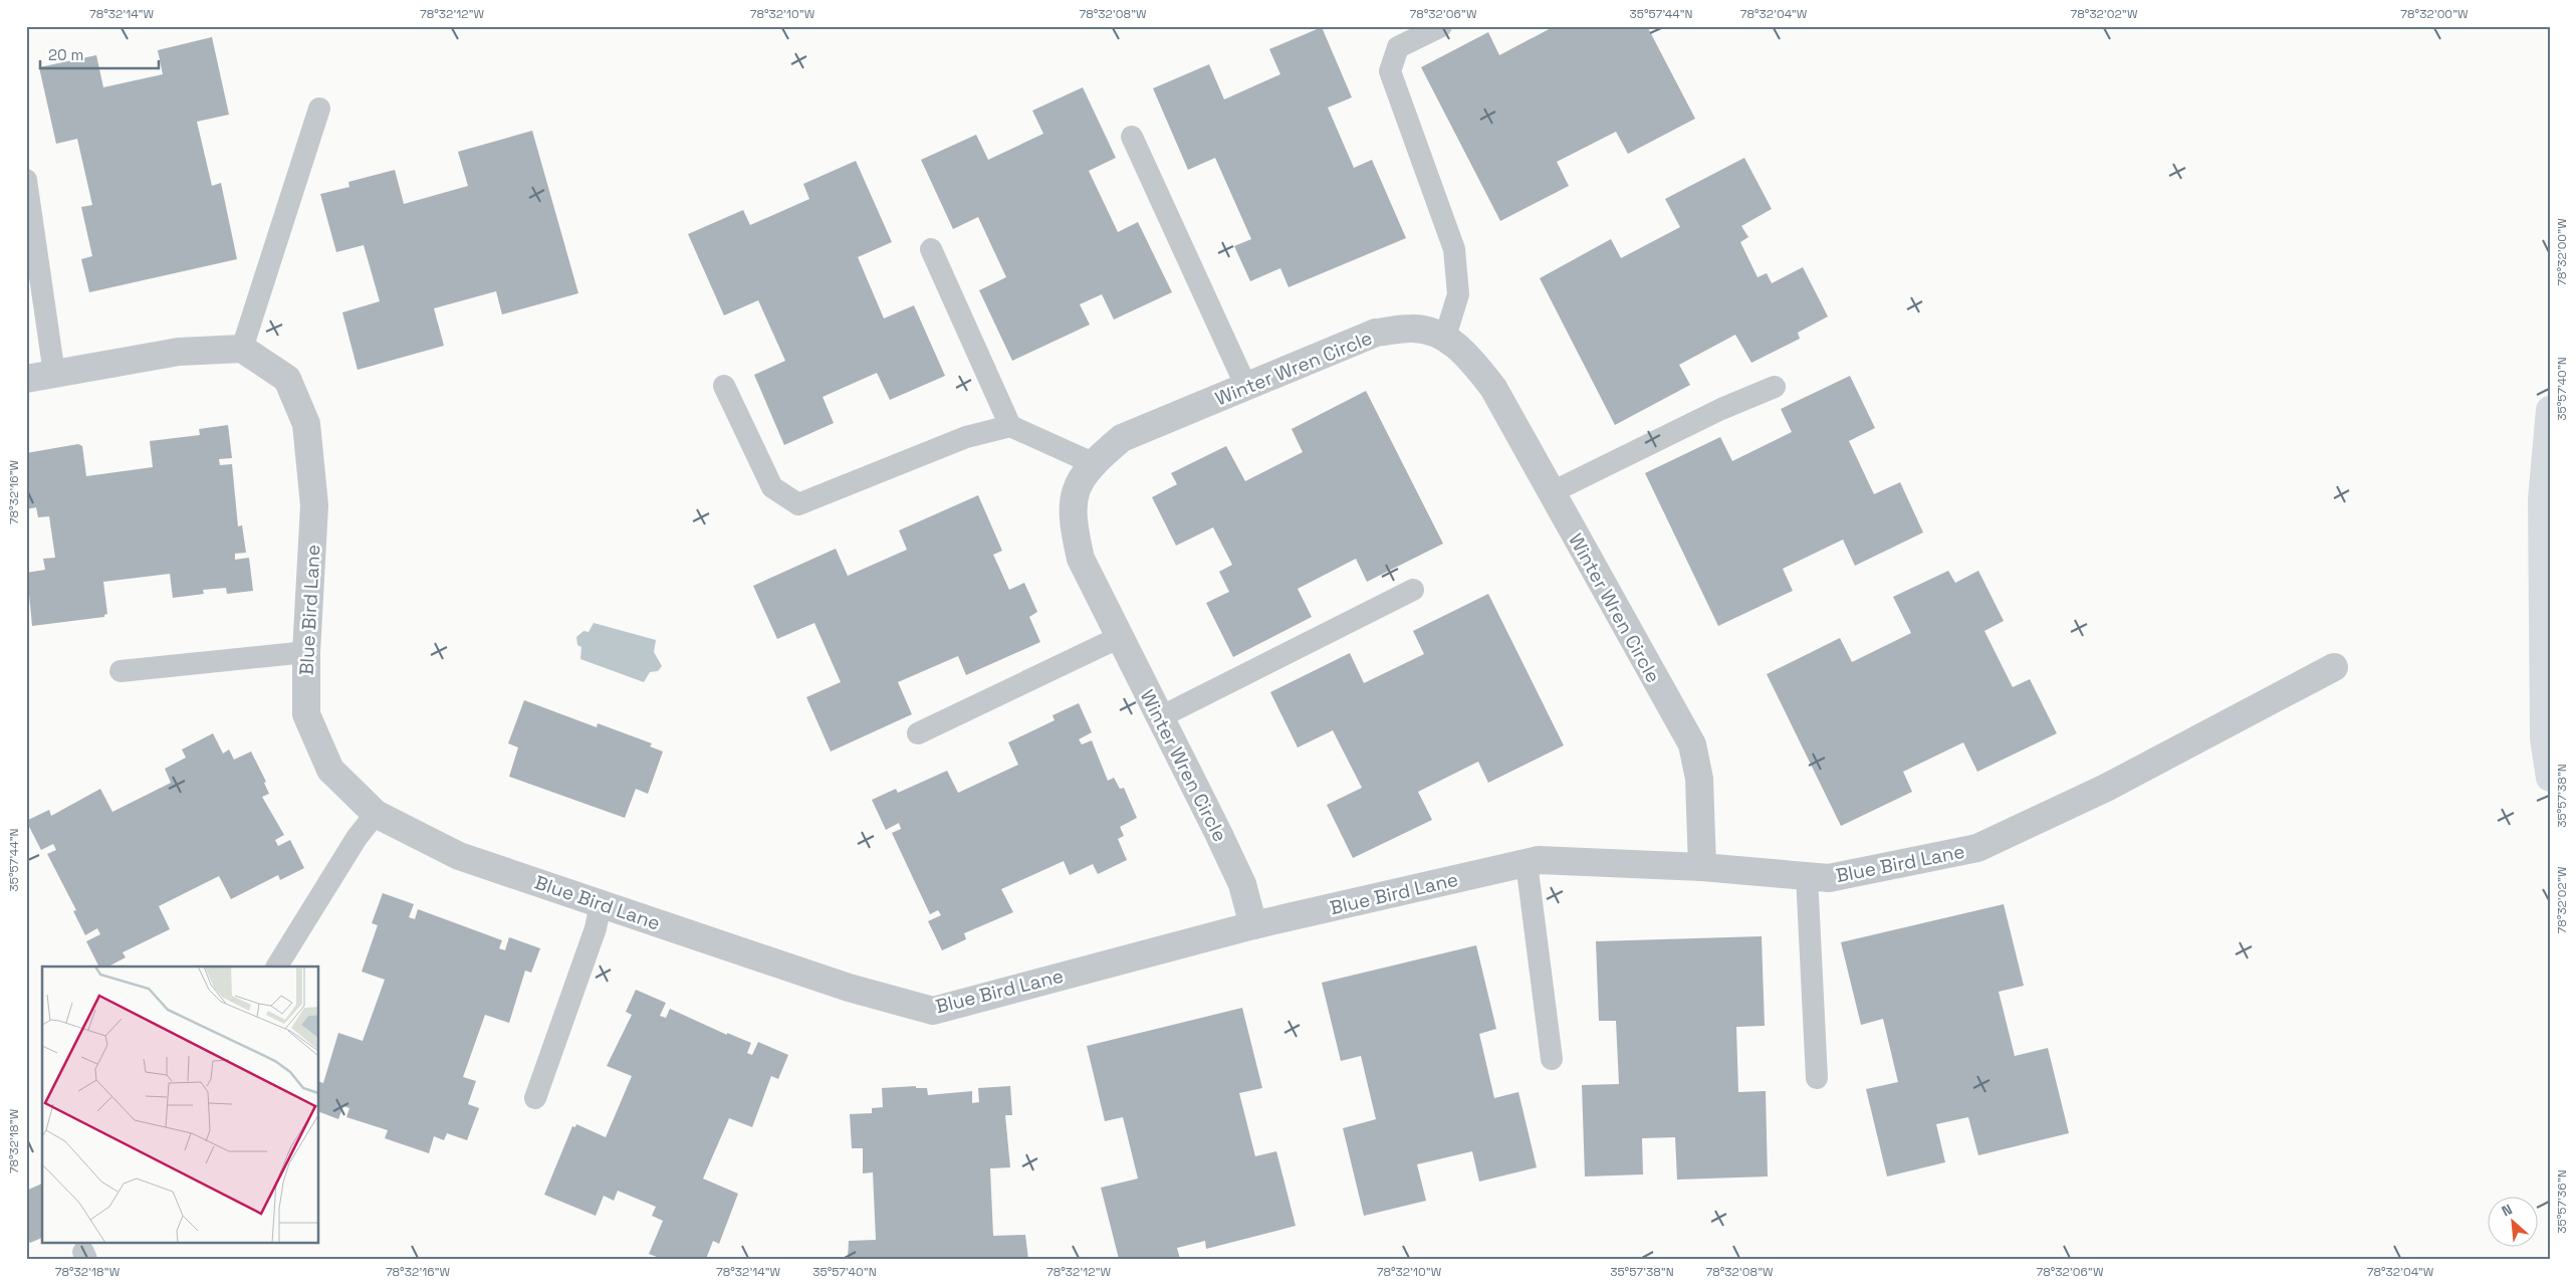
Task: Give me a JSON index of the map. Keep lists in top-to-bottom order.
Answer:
{
  "streets": {
    "street": ["Winter Wren Circle", "Blue Bird Lane"]
  },
  "crossings": [
    ["Winter Wren Circle", "Blue Bird Lane"]
  ],
  "scale_bar": "20 m",
  "north": "top left",
  "coordinates": [
    "78°32'14\"W",
    "78°32'12\"W",
    "78°32'10\"W",
    "78°32'08\"W",
    "78°32'06\"W",
    "35°57'44\"N",
    "78°32'04\"W",
    "78°32'02\"W",
    "78°32'00\"W",
    "35°57'40\"N",
    "78°32'16\"W",
    "35°57'38\"N",
    "78°32'18\"W",
    "35°57'36\"N"
  ]
}
